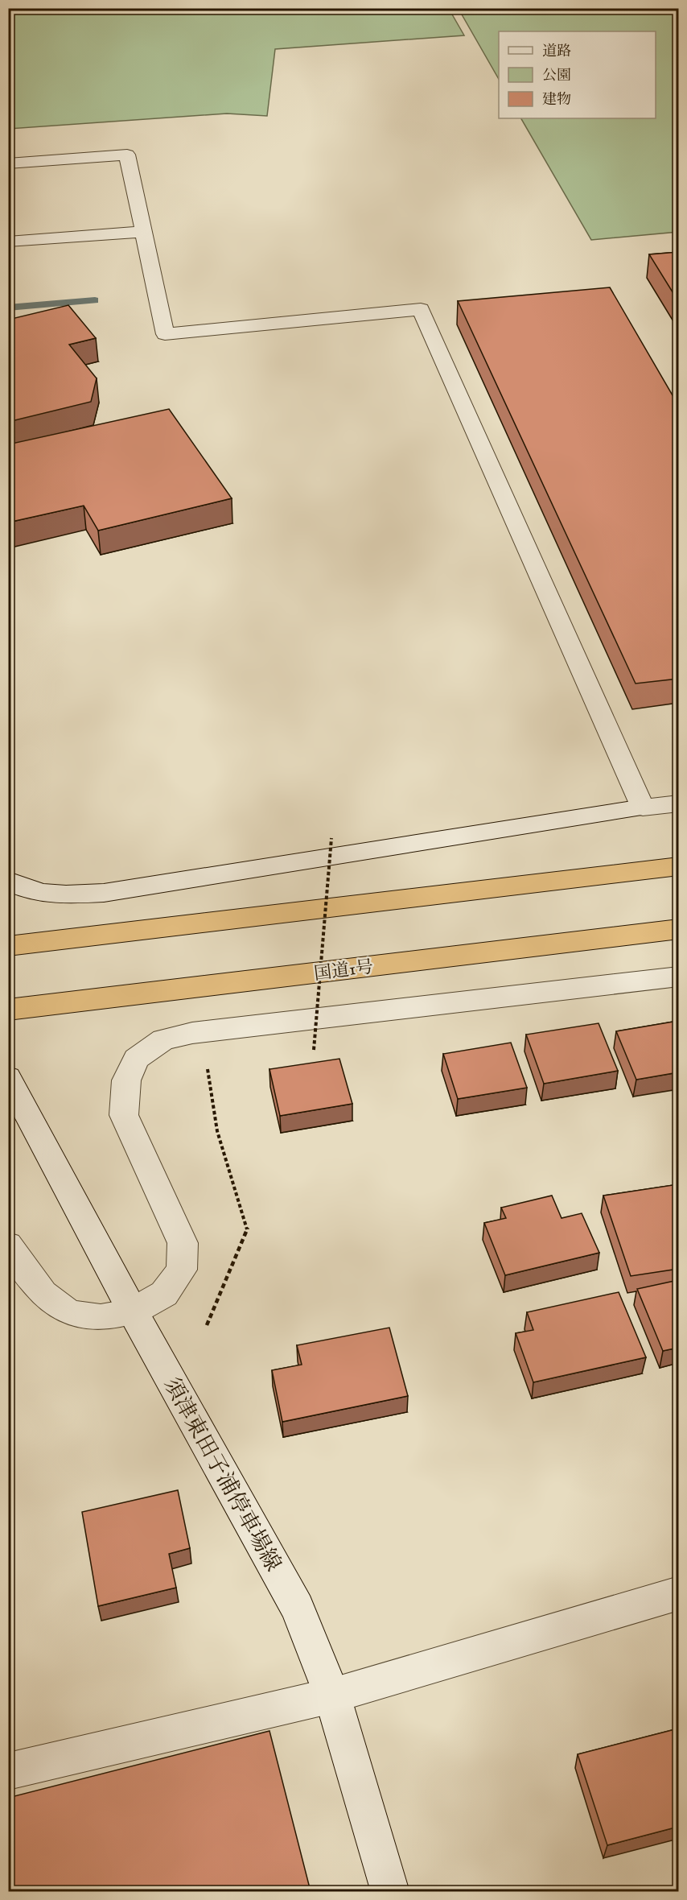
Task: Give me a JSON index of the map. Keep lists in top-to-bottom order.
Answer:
{
  "streets": {
    "highway": ["国道1号"],
    "street": ["須津東田子浦停車場線"]
  },
  "legend": ["道路", "公園", "建物"]
}
